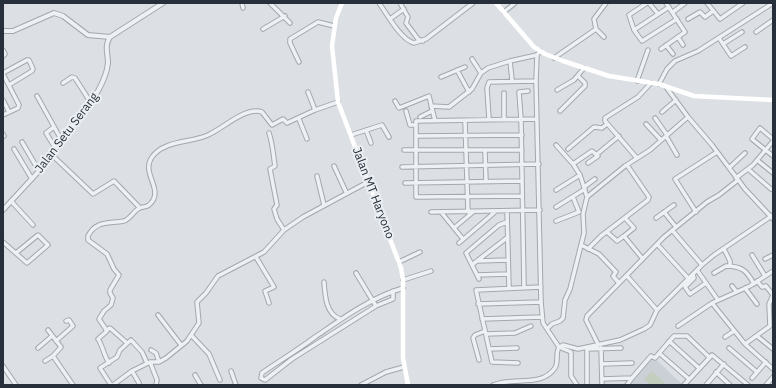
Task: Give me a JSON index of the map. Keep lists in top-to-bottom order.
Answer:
{
  "streets": {
    "main road": ["Jalan MT Haryono"],
    "street": ["Jalan Setu Serang"]
  }
}
